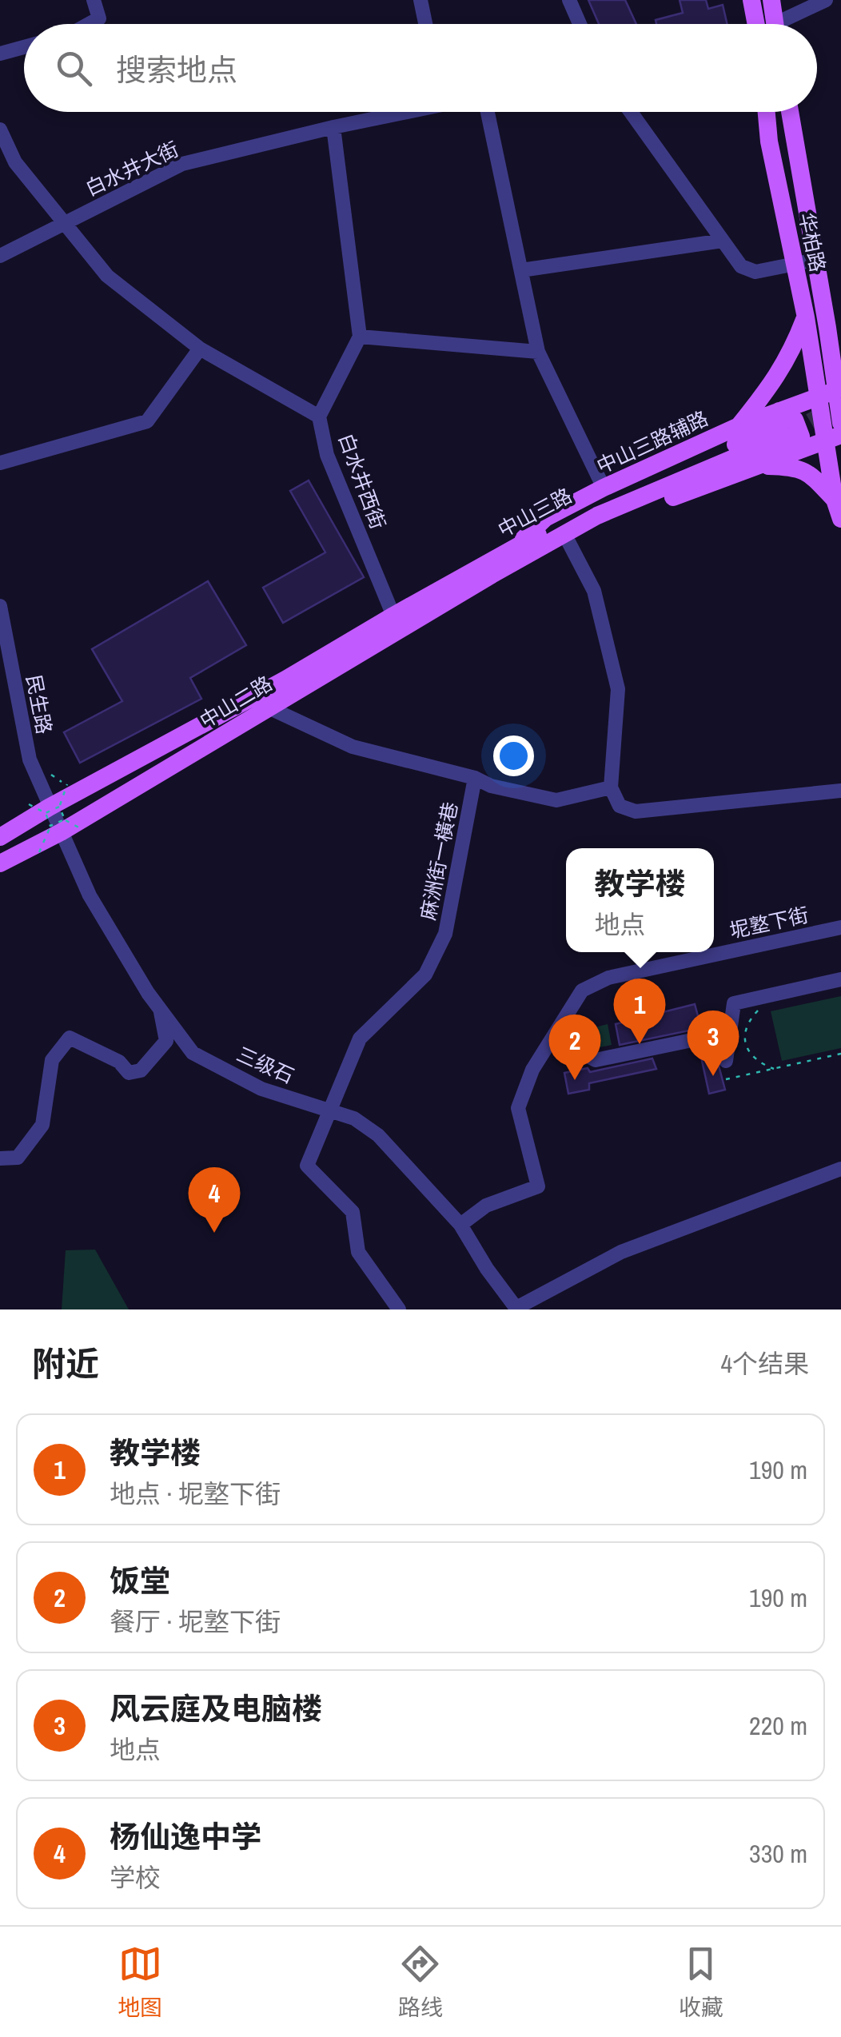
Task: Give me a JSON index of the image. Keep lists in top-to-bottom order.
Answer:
{
  "streets": {
    "main road": [
      "华柏路",
      "中山三路辅路",
      "中山三路",
      "中山二路"
    ],
    "street": [
      "白水井大街",
      "白水井西街",
      "民生路",
      "麻洲街一橫巷",
      "坭墪下街",
      "三级石"
    ]
  },
  "crossings": [
    ["华柏路", "中山三路辅路"],
    ["中山三路辅路", "中山三路"],
    ["白水井西街", "中山二路"],
    ["中山三路", "中山二路"],
    ["中山二路", "民生路"],
    ["中山二路", "三级石"],
    ["民生路", "三级石"],
    ["麻洲街一橫巷", "三级石"],
    ["坭墪下街", "三级石"]
  ],
  "page": {
    "search": "搜索地点",
    "popup": ["教学楼", "地点"],
    "pins": [
      "1",
      "3",
      "2",
      "4"
    ],
    "heading": ["附近", "4个结果"],
    "list": [
      {
        "mark": "1",
        "name": "教学楼",
        "note": "地点 · 坭墪下街",
        "value": "190 m"
      },
      {
        "mark": "2",
        "name": "饭堂",
        "note": "餐厅 · 坭墪下街",
        "value": "190 m"
      },
      {
        "mark": "3",
        "name": "风云庭及电脑楼",
        "note": "地点",
        "value": "220 m"
      },
      {
        "mark": "4",
        "name": "杨仙逸中学",
        "note": "学校",
        "value": "330 m"
      }
    ],
    "nav": ["地图", "路线", "收藏"]
  }
}
